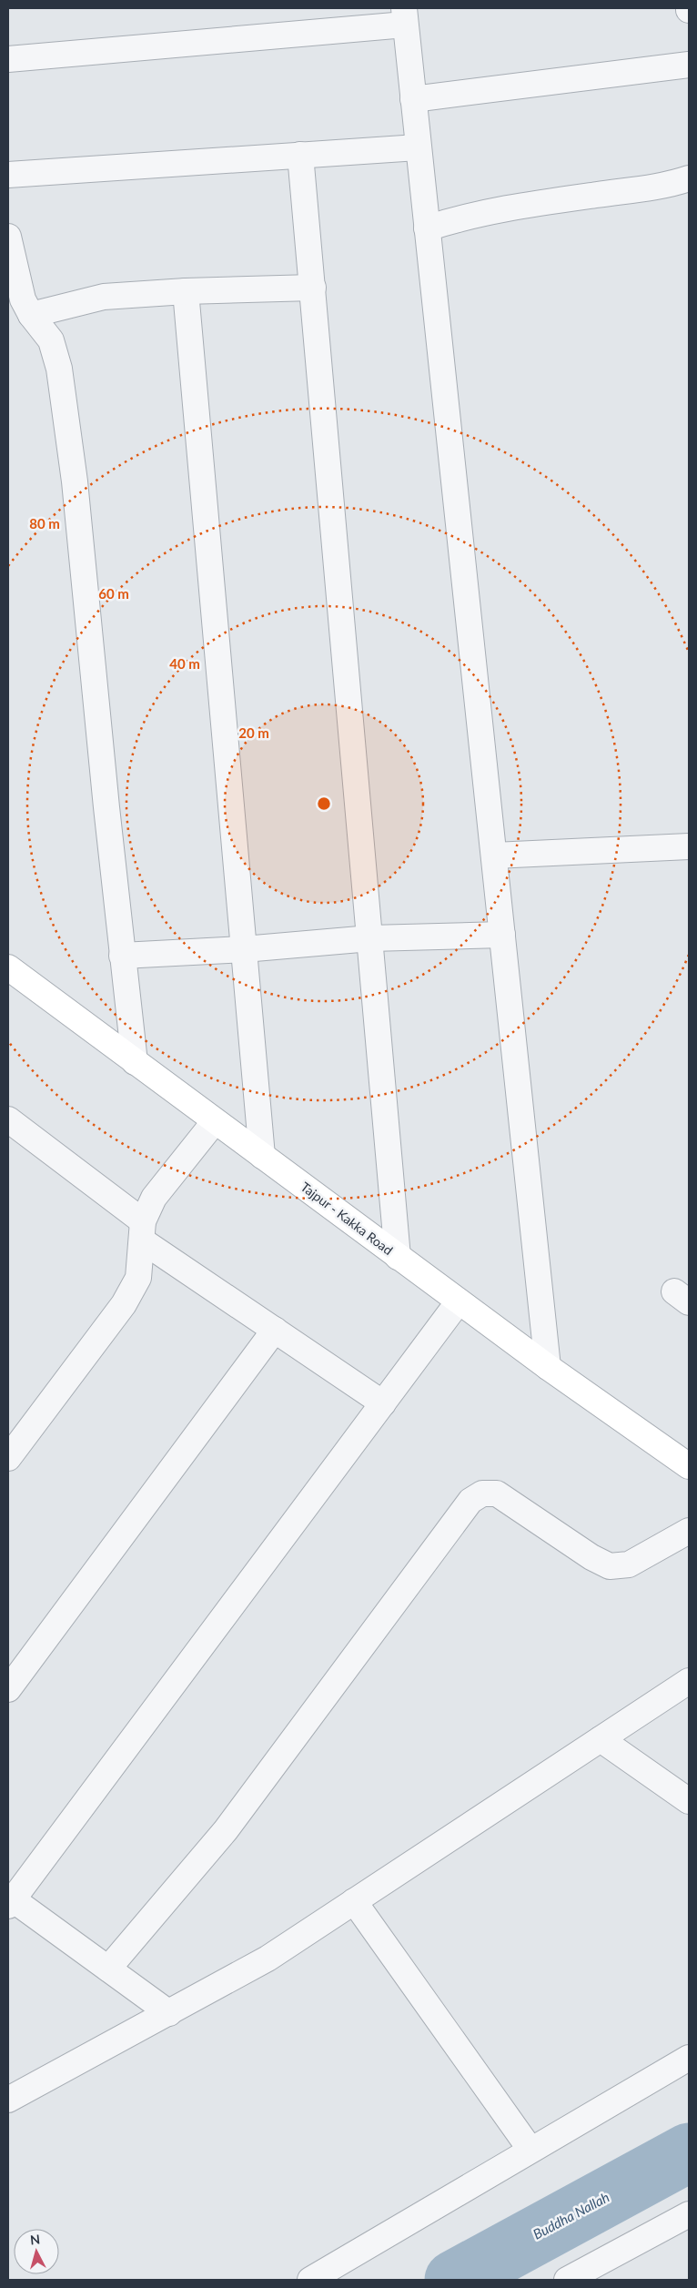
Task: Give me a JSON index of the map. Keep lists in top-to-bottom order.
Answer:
{
  "streets": {
    "street": ["Tajpur - Kakka Road"]
  },
  "water": ["Buddha Nallah"],
  "north": "top",
  "rings": [
    "80 m",
    "60 m",
    "40 m",
    "20 m"
  ]
}
